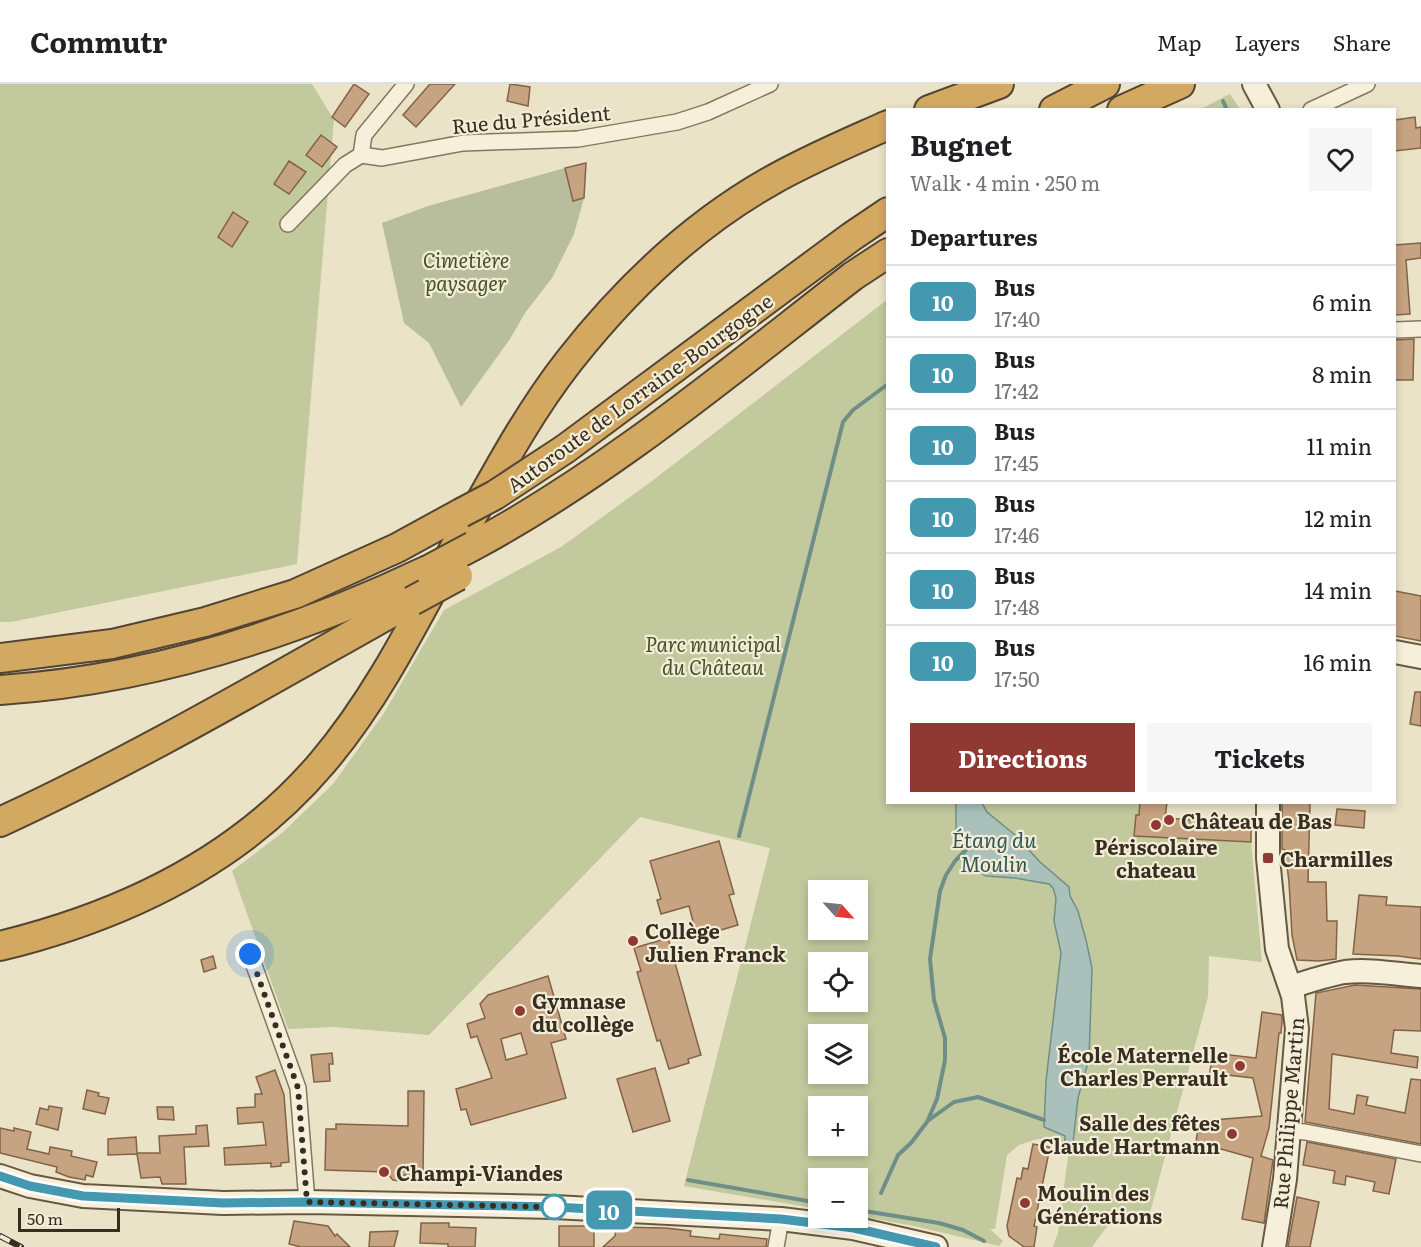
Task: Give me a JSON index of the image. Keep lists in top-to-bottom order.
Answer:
{
  "streets": {
    "highway": ["Autoroute de Lorraine-Bourgogne"],
    "main road": ["Rue Philippe Martin"],
    "street": ["Rue du Président"]
  },
  "water": ["Étang du Moulin"],
  "parks": ["Cimetière paysager", "Parc municipal du Château"],
  "places": {
    "other": [
      "Château de Bas",
      "Périscolaire chateau",
      "Collège Julien Franck",
      "Gymnase du collège",
      "École Maternelle Charles Perrault",
      "Salle des fêtes Claude Hartmann",
      "Champi-Viandes",
      "Moulin des Générations"
    ],
    "transit": ["Charmilles"]
  },
  "lines": ["bus line 10"],
  "scale_bar": "50 m",
  "north": "bottom right",
  "page": {
    "header": "Commutr",
    "nav": ["Map", "Layers", "Share"],
    "on_map": "10",
    "heading": [
      ["Bugnet", "Walk · 4 min · 250 m"],
      "Departures"
    ],
    "list": [
      {
        "mark": "10",
        "name": "Bus",
        "note": "17:40",
        "value": "6 min"
      },
      {
        "mark": "10",
        "name": "Bus",
        "note": "17:42",
        "value": "8 min"
      },
      {
        "mark": "10",
        "name": "Bus",
        "note": "17:45",
        "value": "11 min"
      },
      {
        "mark": "10",
        "name": "Bus",
        "note": "17:46",
        "value": "12 min"
      },
      {
        "mark": "10",
        "name": "Bus",
        "note": "17:48",
        "value": "14 min"
      },
      {
        "mark": "10",
        "name": "Bus",
        "note": "17:50",
        "value": "16 min"
      }
    ],
    "buttons": ["Directions", "Tickets"],
    "map_buttons": ["+", "−"],
    "scale": "50 m"
  }
}
